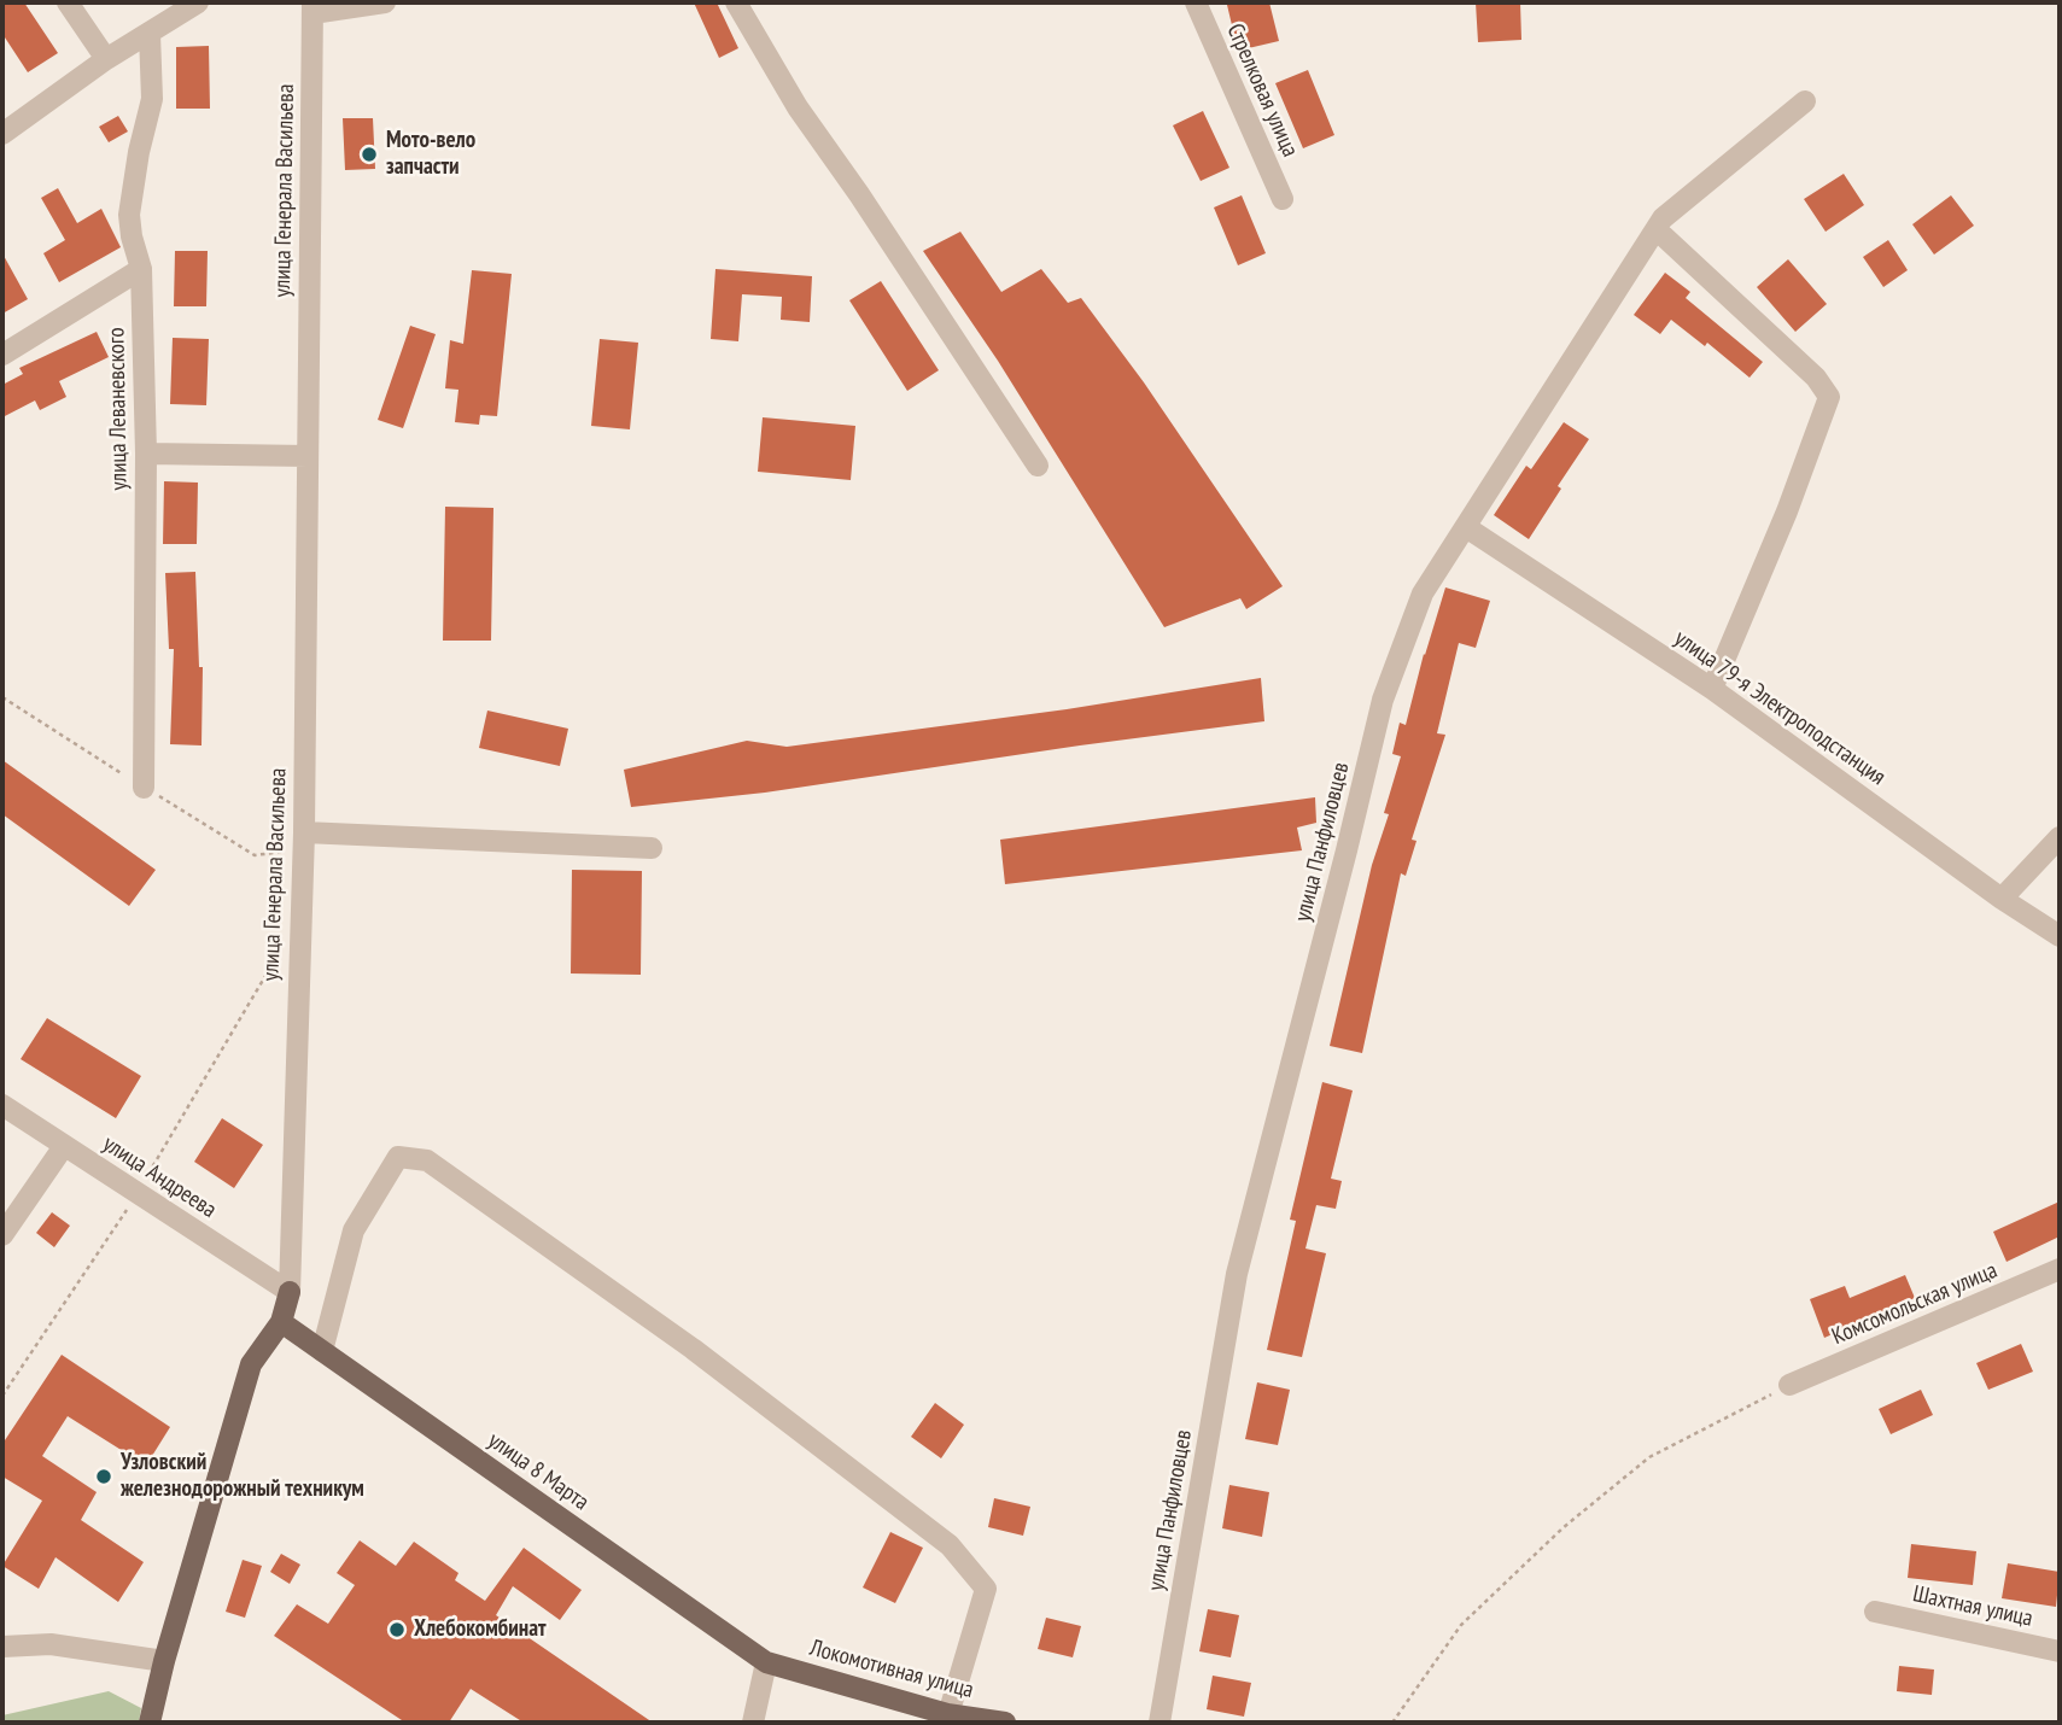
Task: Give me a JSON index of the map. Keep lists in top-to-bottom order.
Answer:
{
  "streets": {
    "main road": ["улица Генерала Васильева", "улица 8 Марта", "Локомотивная улица"],
    "street": [
      "Стрелковая улица",
      "улица Леваневского",
      "улица 79-я Электроподстанция",
      "улица Панфиловцев",
      "улица Андреева",
      "Комсомольская улица",
      "Шахтная улица"
    ]
  },
  "crossings": [
    ["улица Генерала Васильева", "улица Андреева"],
    ["улица Генерала Васильева", "улица 8 Марта"],
    ["улица 79-я Электроподстанция", "улица Панфиловцев"],
    ["улица 8 Марта", "Локомотивная улица"]
  ],
  "places": ["Мото-вело запчасти", "Узловский железнодорожный техникум", "Хлебокомбинат"]
}
